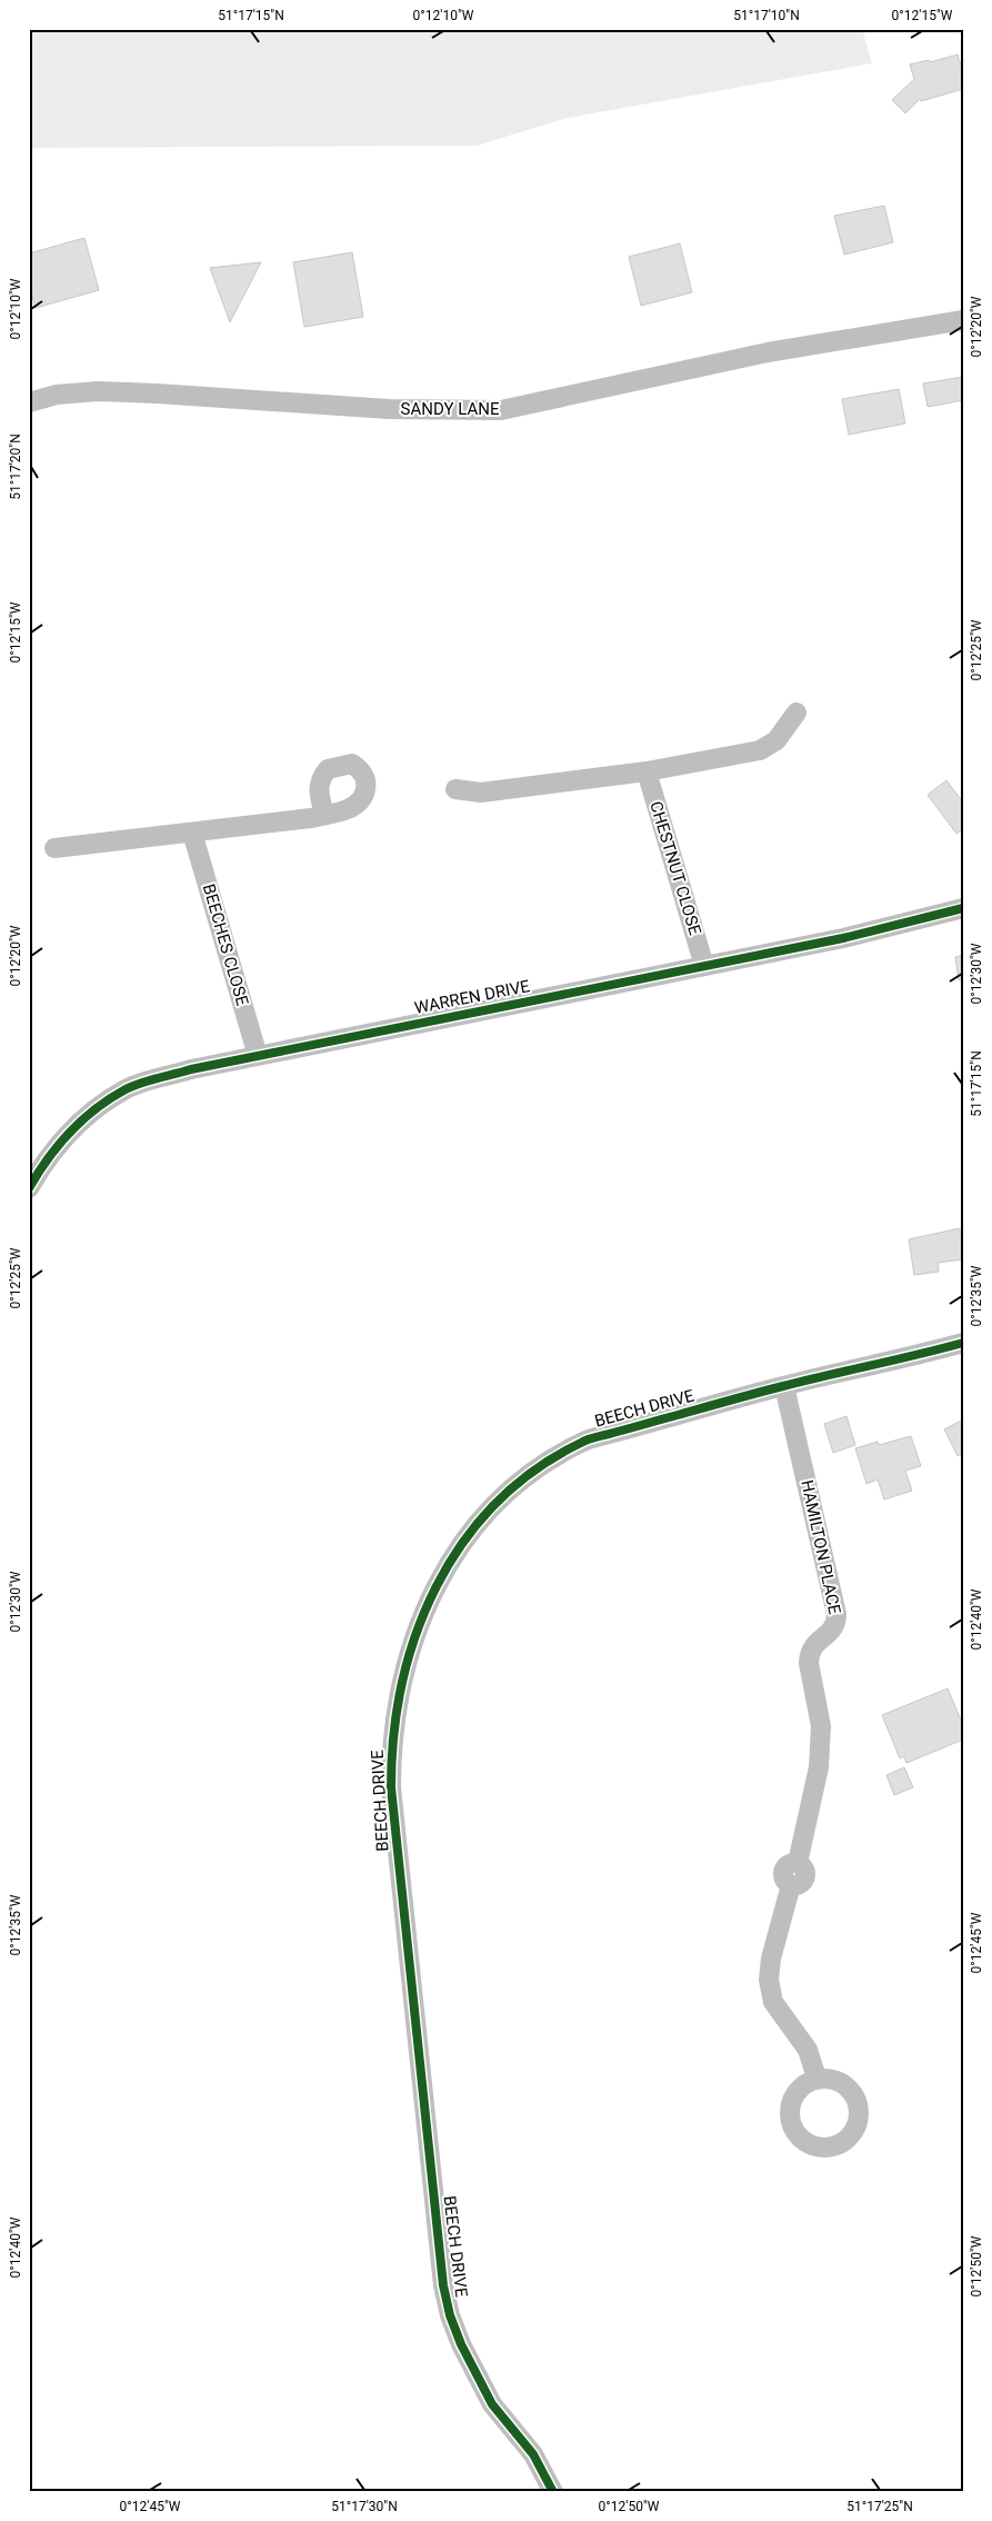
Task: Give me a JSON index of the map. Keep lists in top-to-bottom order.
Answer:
{
  "streets": {
    "street": [
      "SANDY LANE",
      "CHESTNUT CLOSE",
      "BEECHES CLOSE",
      "WARREN DRIVE",
      "BEECH DRIVE",
      "HAMILTON PLACE"
    ]
  },
  "crossings": [
    ["CHESTNUT CLOSE", "WARREN DRIVE"],
    ["BEECHES CLOSE", "WARREN DRIVE"],
    ["BEECH DRIVE", "HAMILTON PLACE"]
  ],
  "coordinates": [
    "51°17'15\"N",
    "0°12'10\"W",
    "51°17'10\"N",
    "0°12'15\"W",
    "0°12'20\"W",
    "51°17'20\"N",
    "0°12'25\"W",
    "0°12'30\"W",
    "0°12'35\"W",
    "0°12'40\"W",
    "0°12'45\"W",
    "0°12'50\"W",
    "51°17'30\"N",
    "51°17'25\"N"
  ]
}
